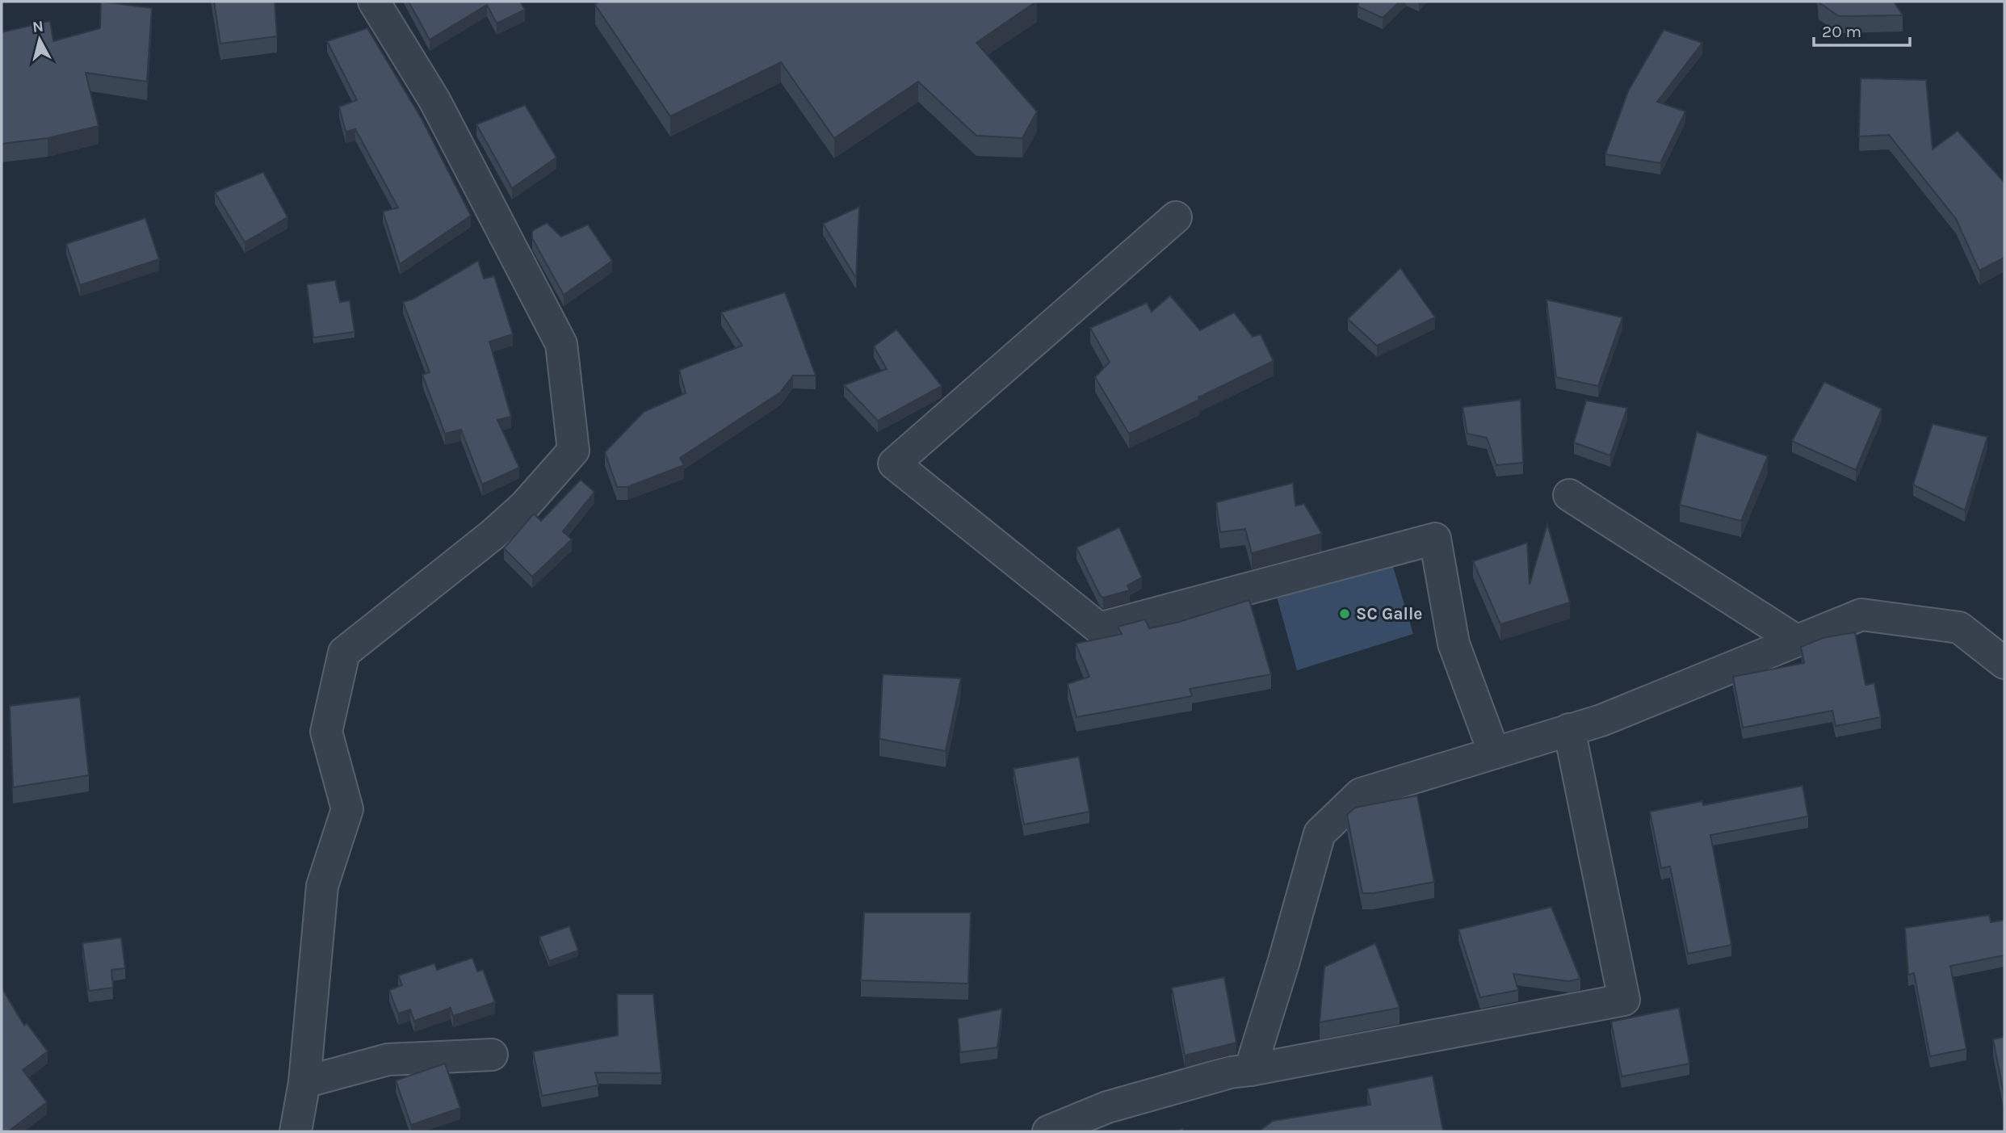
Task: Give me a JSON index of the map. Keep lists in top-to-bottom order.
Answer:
{
  "places": ["SC Galle"],
  "scale_bar": "20 m",
  "north": "top"
}
